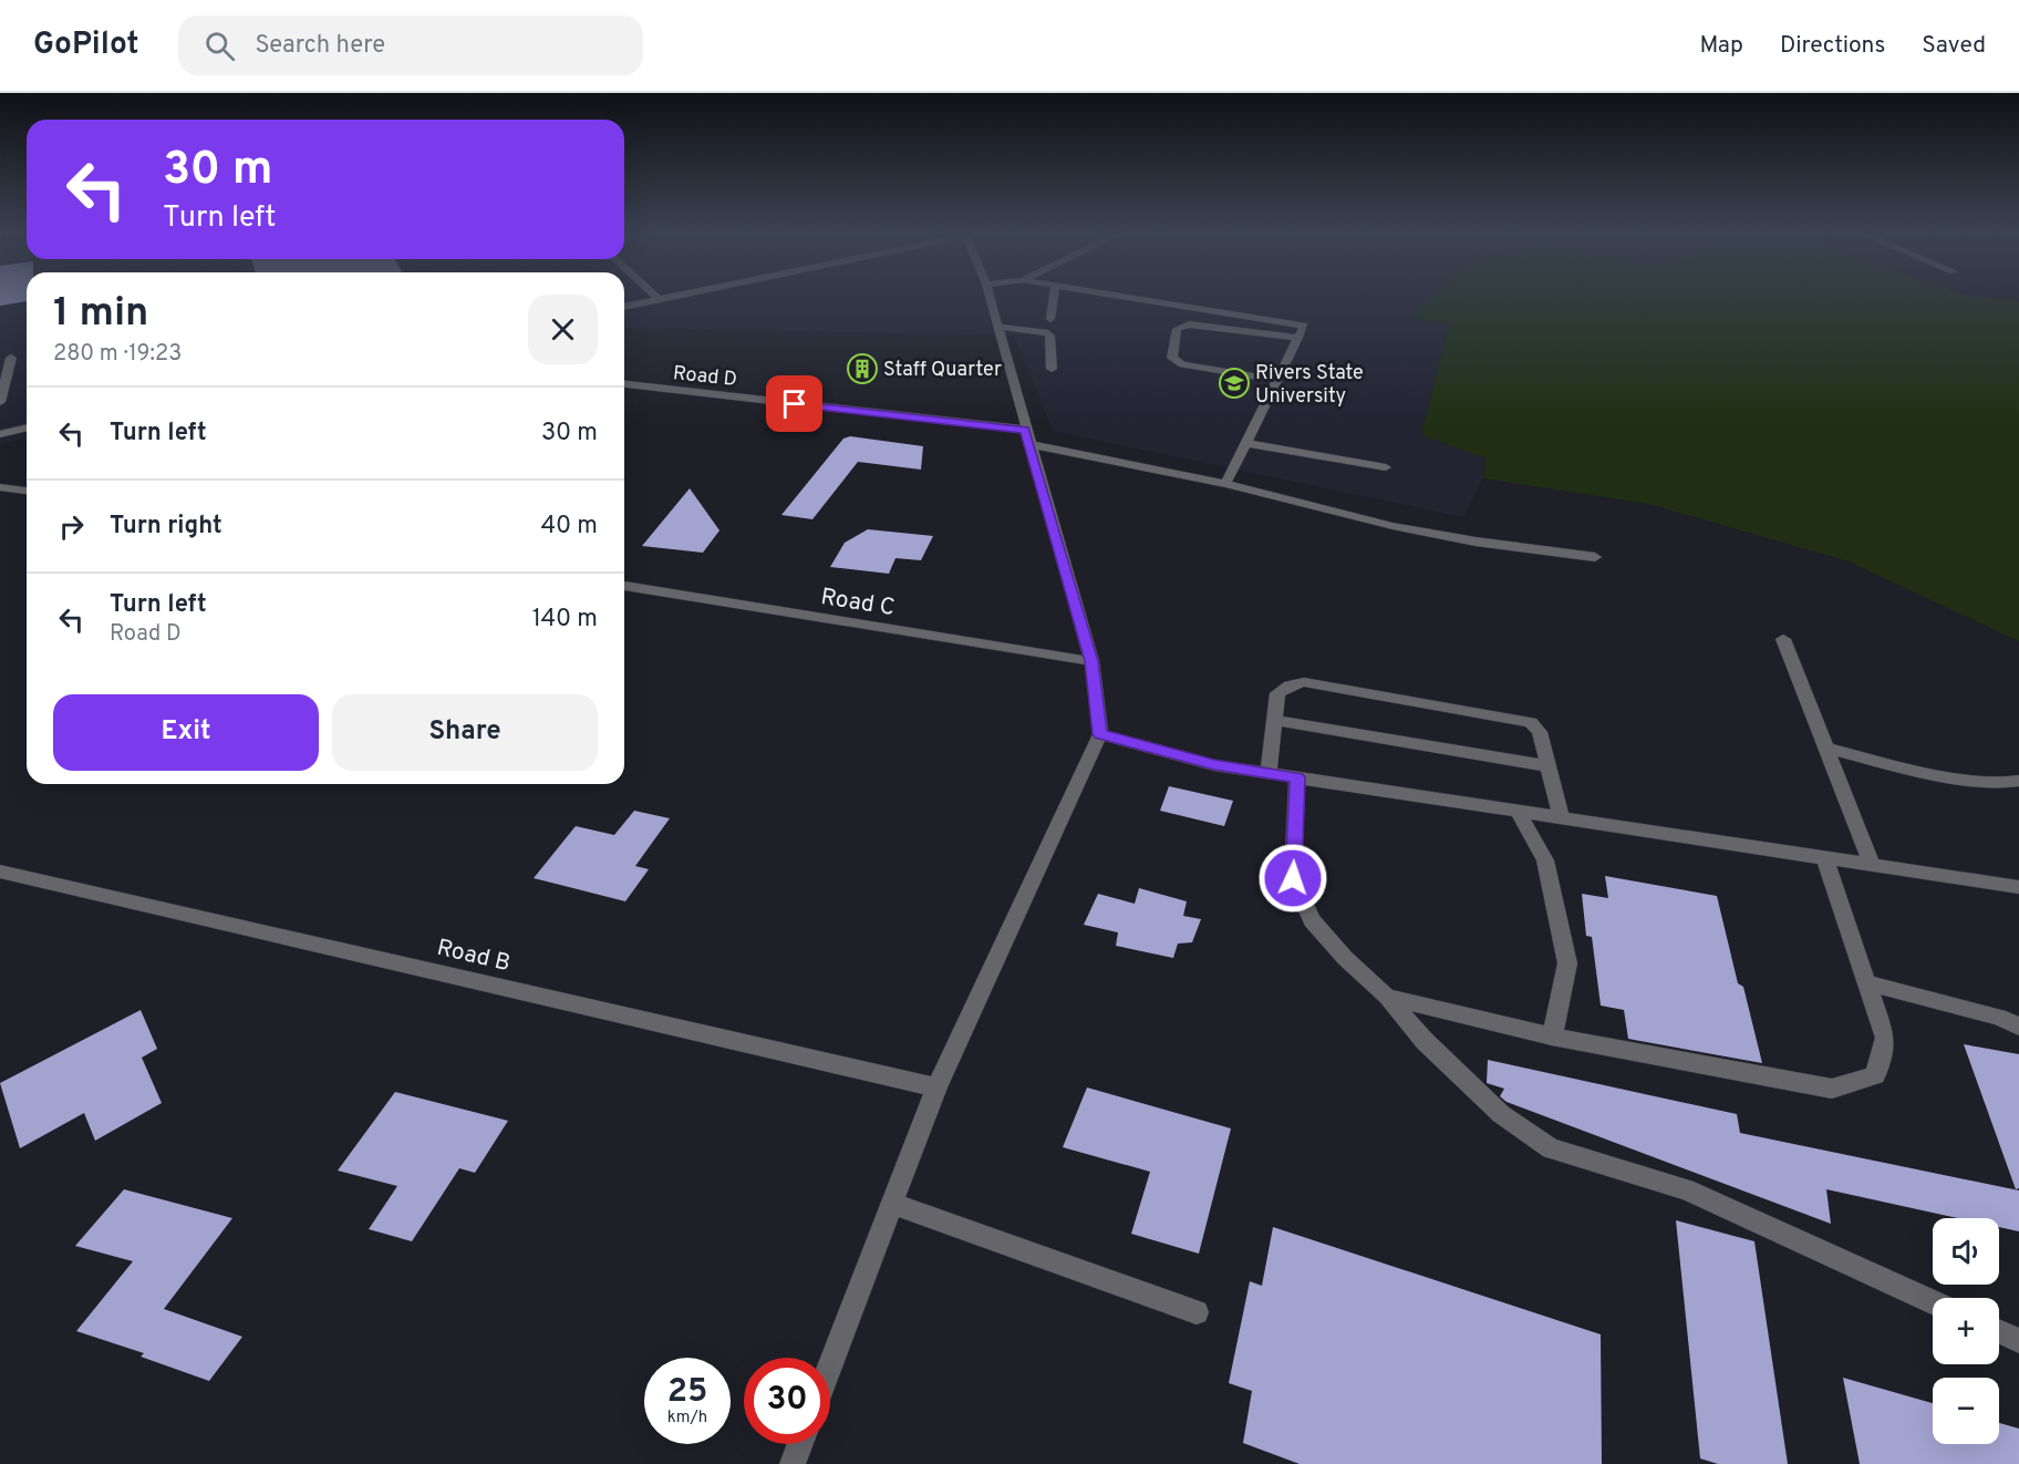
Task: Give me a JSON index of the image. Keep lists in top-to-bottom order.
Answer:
{
  "streets": {
    "street": ["Road D", "Road C", "Road B"]
  },
  "places": {
    "building": ["Staff Quarter"],
    "school or university": ["Rivers State University"]
  },
  "page": {
    "header": "GoPilot",
    "search": "Search here",
    "nav": ["Map", "Directions", "Saved"],
    "turn": ["30 m", "Turn left"],
    "heading": ["1 min", "280 m · 19:23"],
    "list": [
      {
        "name": "Turn left",
        "value": "30 m"
      },
      {
        "name": "Turn right",
        "value": "40 m"
      },
      {
        "name": "Turn left",
        "note": "Road D",
        "value": "140 m"
      }
    ],
    "buttons": ["Exit", "Share"],
    "map_buttons": ["+", "−"],
    "speed": "25 km/h",
    "limit": "30"
  }
}
